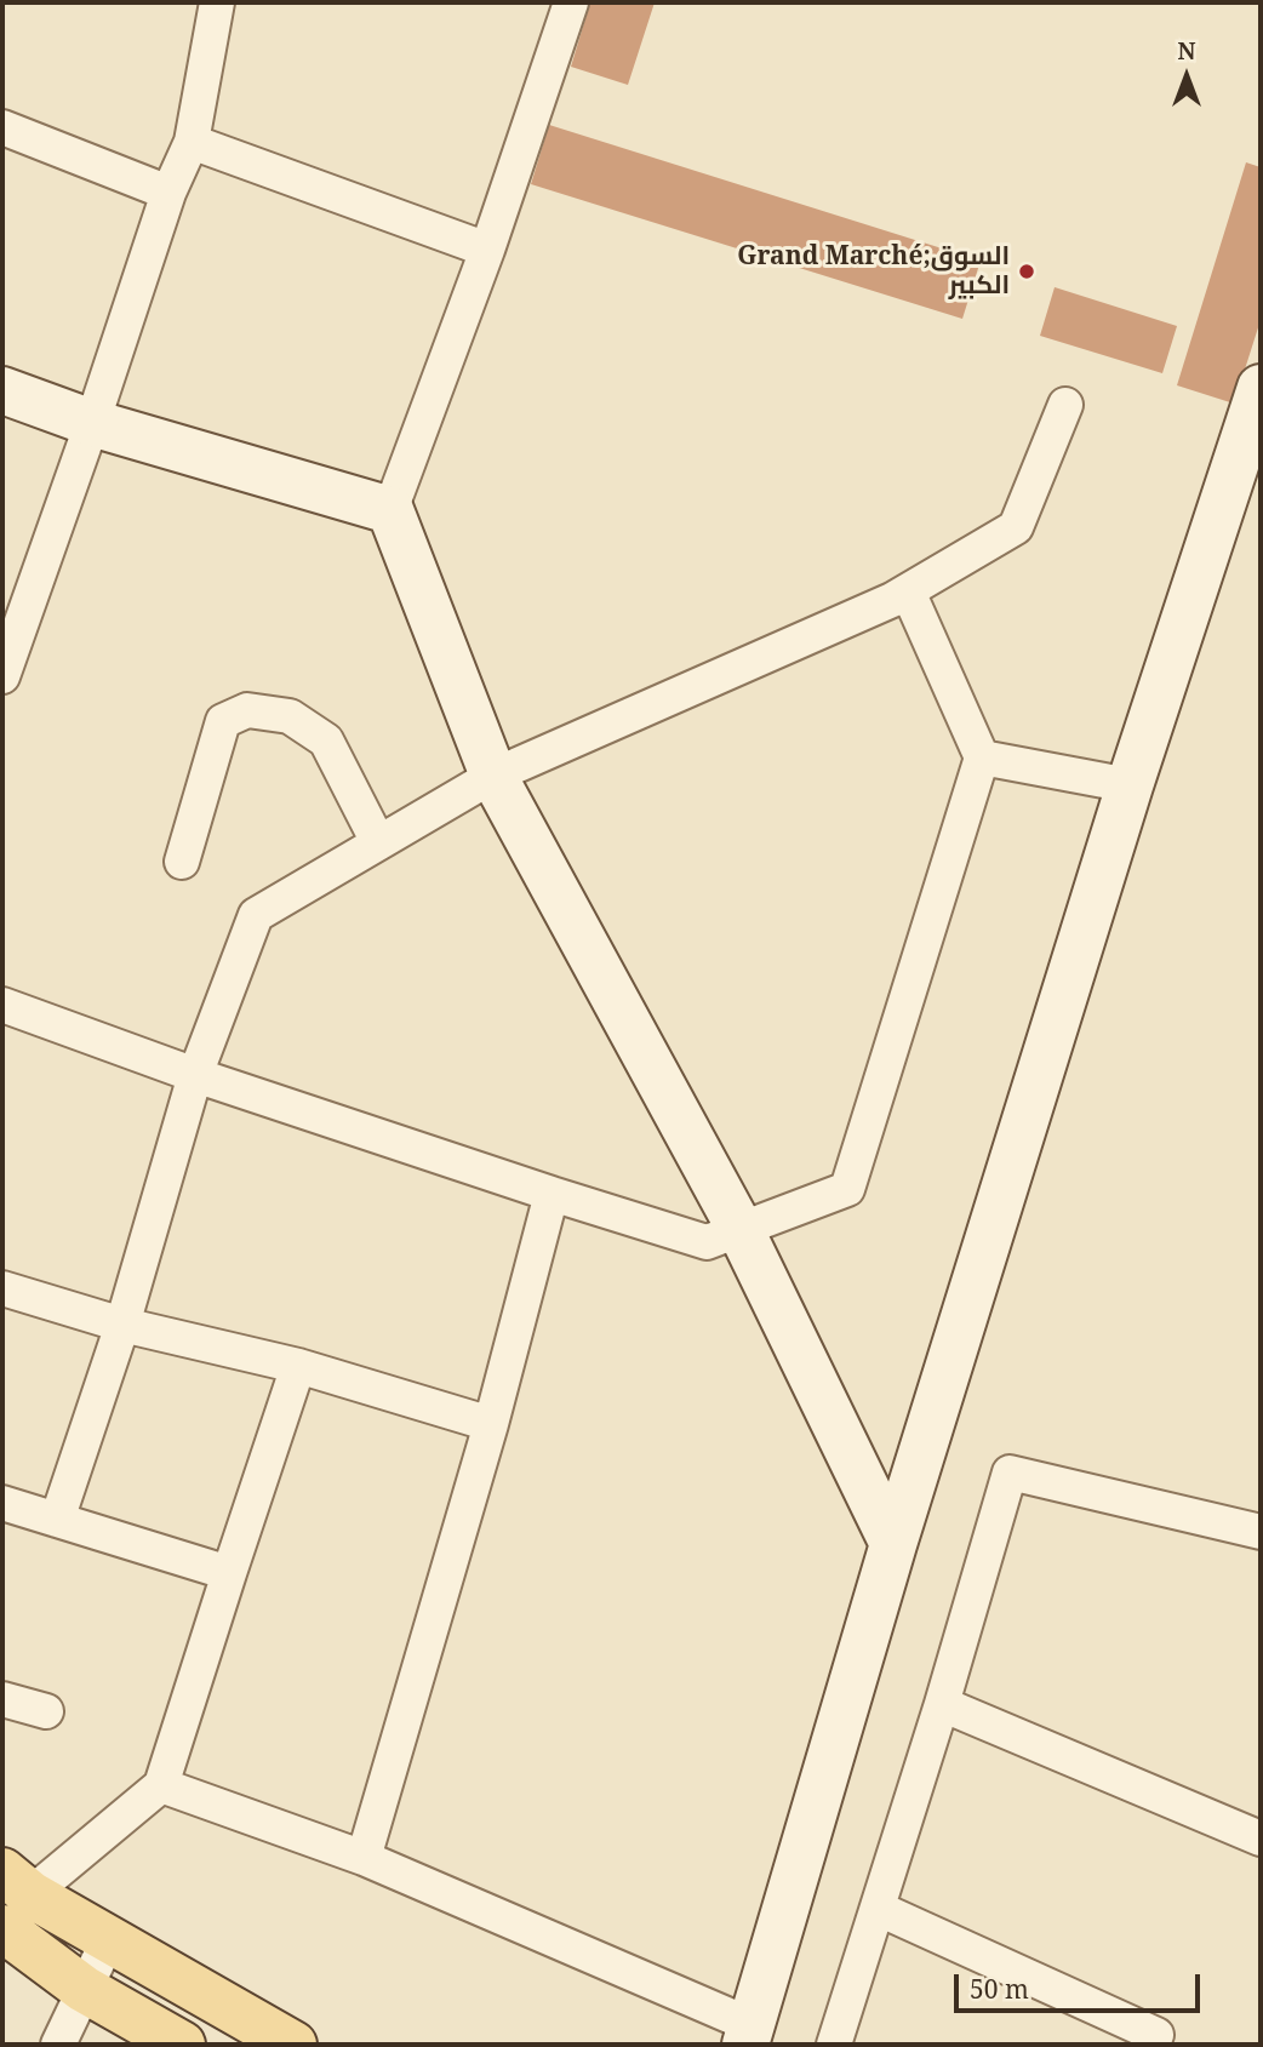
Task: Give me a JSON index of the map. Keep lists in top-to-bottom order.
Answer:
{
  "places": ["Grand Marché;السوق الكبير"],
  "scale_bar": "50 m",
  "north": "top"
}
